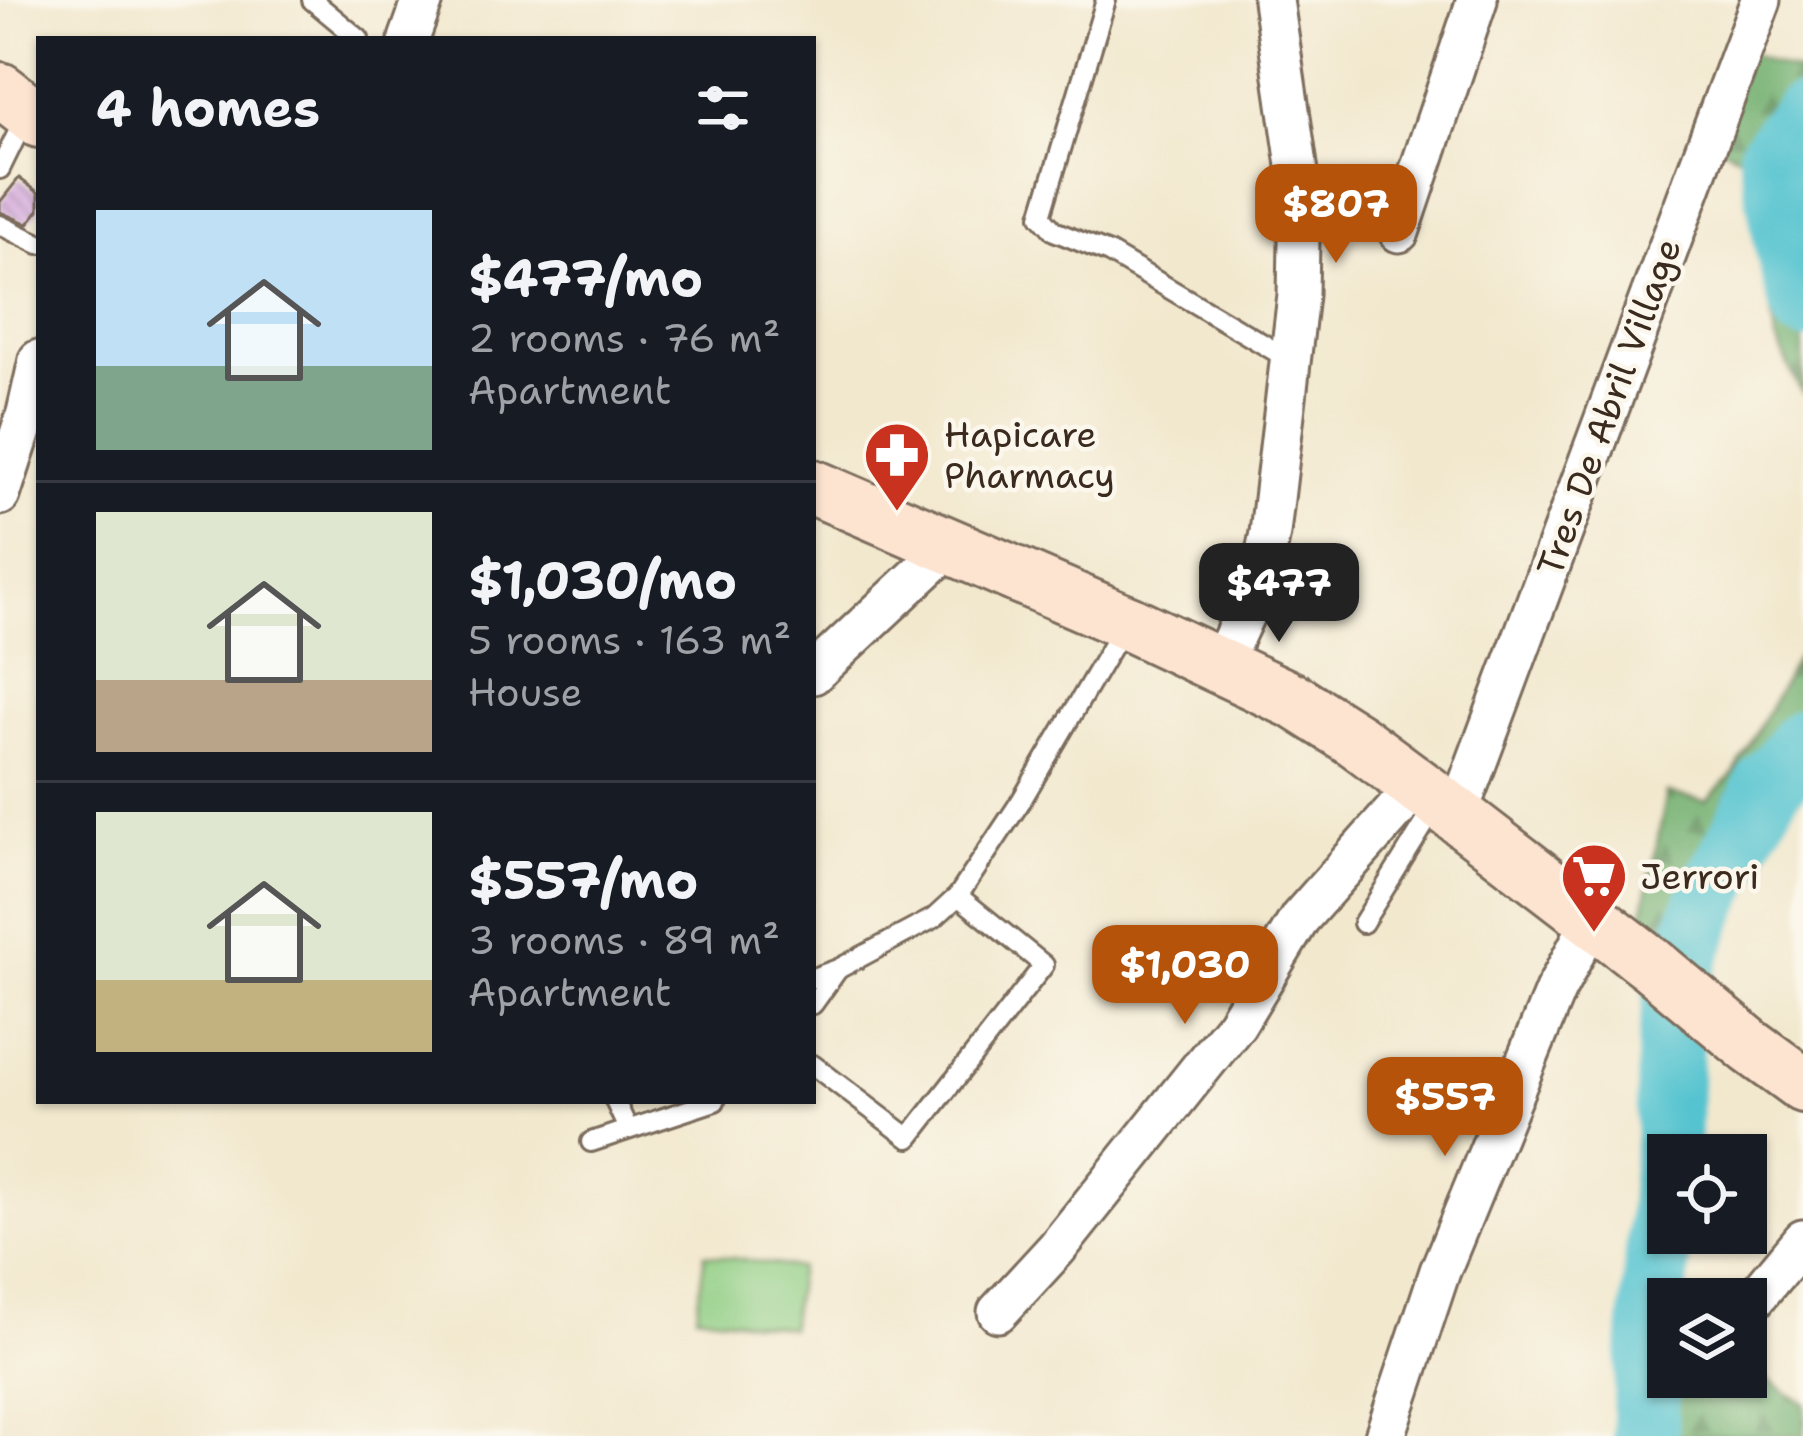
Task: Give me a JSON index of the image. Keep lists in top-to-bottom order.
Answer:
{
  "streets": {
    "street": ["Tres De Abril Village"]
  },
  "places": {
    "pharmacy": ["Hapicare Pharmacy"],
    "supermarket": ["Jerrori"]
  },
  "page": {
    "heading": "4 homes",
    "price": [
      "$807",
      "$477",
      "$1,030",
      "$557"
    ],
    "list": [
      {
        "name": "$477/mo",
        "note": "2 rooms · 76 m² · Apartment"
      },
      {
        "name": "$1,030/mo",
        "note": "5 rooms · 163 m² · House"
      },
      {
        "name": "$557/mo",
        "note": "3 rooms · 89 m² · Apartment"
      }
    ]
  }
}
